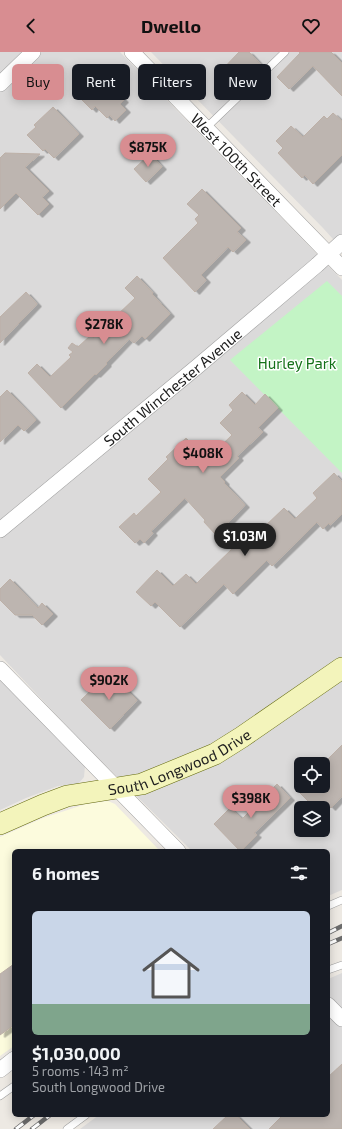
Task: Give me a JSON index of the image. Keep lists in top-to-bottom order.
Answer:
{
  "streets": {
    "street": ["West 100th Street", "South Winchester Avenue", "South Longwood Drive"]
  },
  "crossings": [
    ["West 100th Street", "South Winchester Avenue"]
  ],
  "parks": ["Hurley Park"],
  "page": {
    "header": "Dwello",
    "chip": [
      "Buy",
      "Rent",
      "Filters",
      "New"
    ],
    "price": [
      "$875K",
      "$278K",
      "$408K",
      "$1.03M",
      "$902K",
      "$398K"
    ],
    "heading": "6 homes",
    "list": [
      {
        "name": "$1,030,000",
        "note": "5 rooms · 143 m² · South Longwood Drive"
      }
    ]
  }
}
